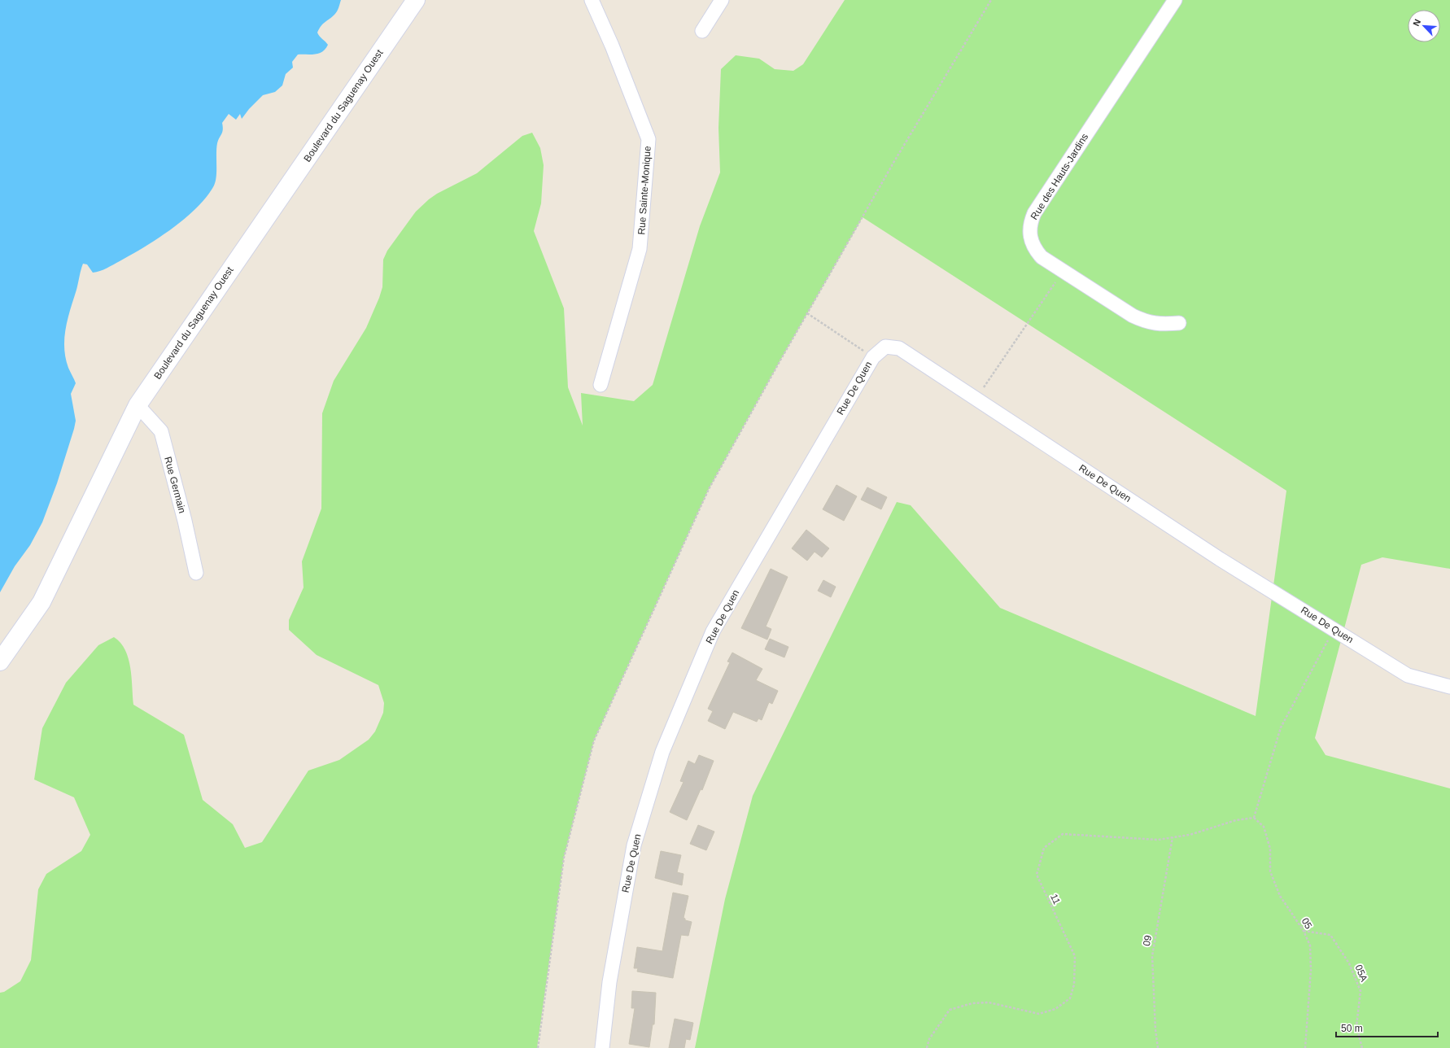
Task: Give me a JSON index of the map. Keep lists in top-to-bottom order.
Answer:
{
  "streets": {
    "main road": ["Boulevard du Saguenay Ouest"],
    "street": [
      "Rue des Hauts-Jardins",
      "Rue Sainte-Monique",
      "Rue De Quen",
      "Rue Germain"
    ],
    "path": [
      "11",
      "05",
      "09",
      "05A"
    ]
  },
  "crossings": [
    ["Boulevard du Saguenay Ouest", "Rue Germain"],
    ["11", "05"],
    ["11", "09"],
    ["05", "05A"]
  ],
  "scale_bar": "50 m",
  "north": "top left"
}
